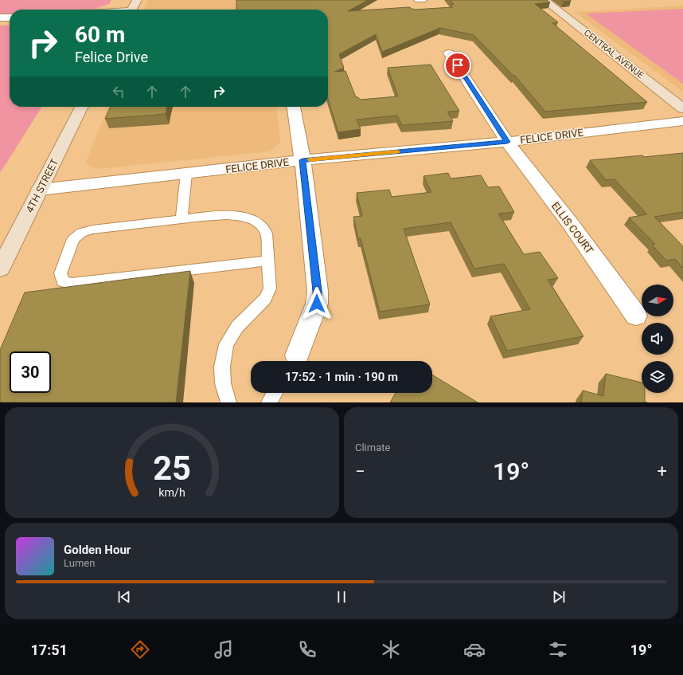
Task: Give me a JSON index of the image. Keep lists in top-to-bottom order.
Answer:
{
  "streets": {
    "street": [
      "CENTRAL AVENUE",
      "FELICE DRIVE",
      "4TH STREET",
      "ELLIS COURT"
    ]
  },
  "crossings": [
    ["FELICE DRIVE", "4TH STREET"],
    ["FELICE DRIVE", "ELLIS COURT"]
  ],
  "north": "right",
  "page": {
    "turn": ["60 m", "Felice Drive"],
    "limit": "30",
    "trip": "17:52 · 1 min · 190 m",
    "tile": "Climate",
    "heat": ["−", "19°", "+"],
    "song": ["Golden Hour", "Lumen"],
    "tabs": ["17:51", "19°"],
    "gauge": ["25", "km/h"]
  }
}
